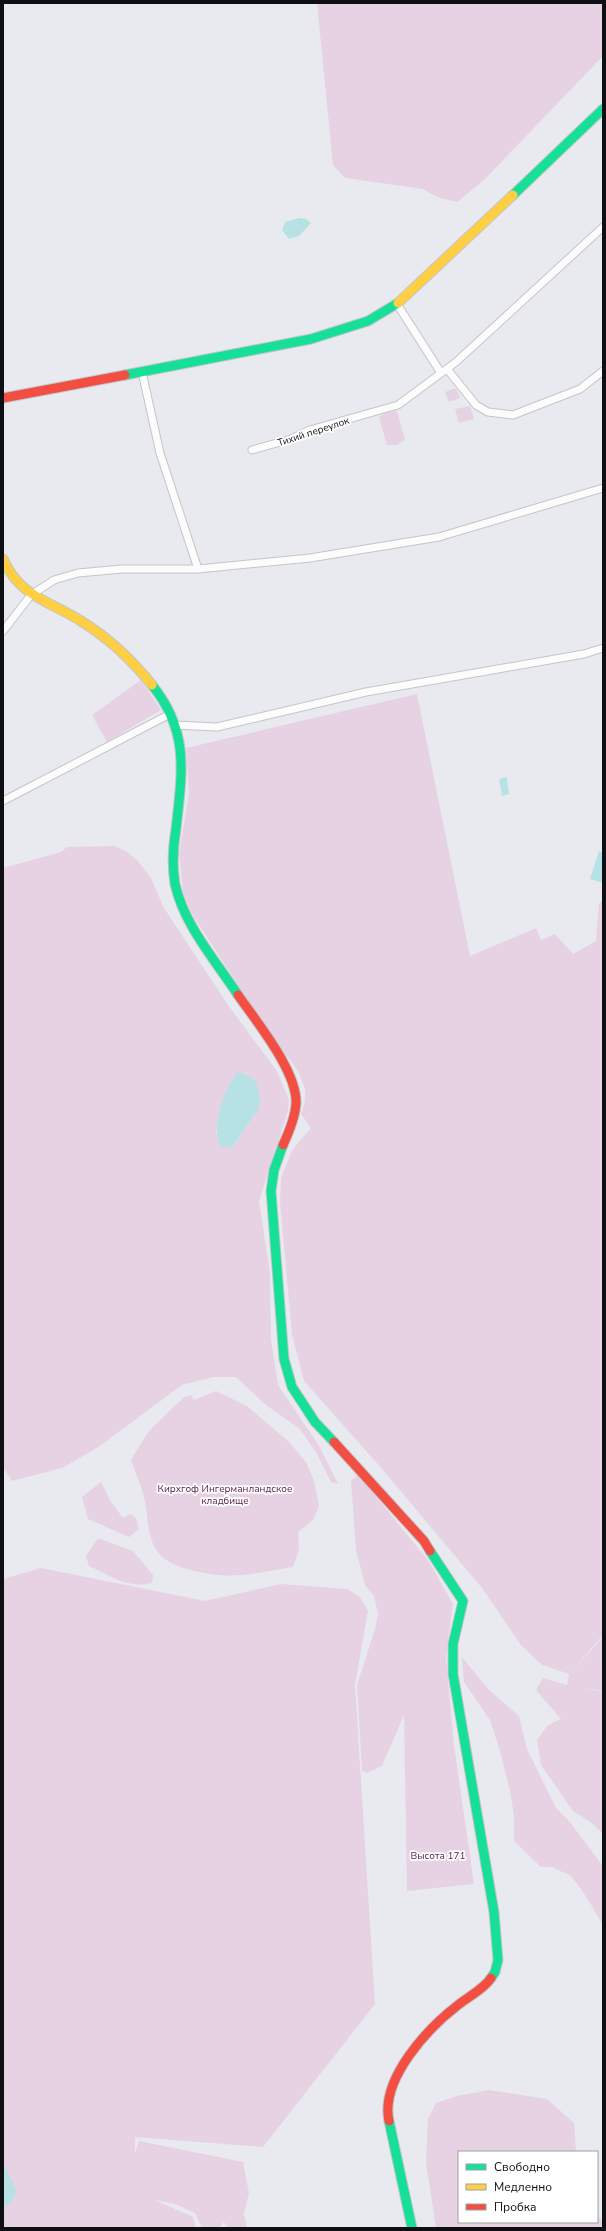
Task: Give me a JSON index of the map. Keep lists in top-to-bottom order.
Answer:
{
  "streets": {
    "street": ["Тихий переулок"]
  },
  "parks": ["Кирхгоф Ингерманландское кладбище", "Высота 171"],
  "legend": ["Свободно", "Медленно", "Пробка"]
}
